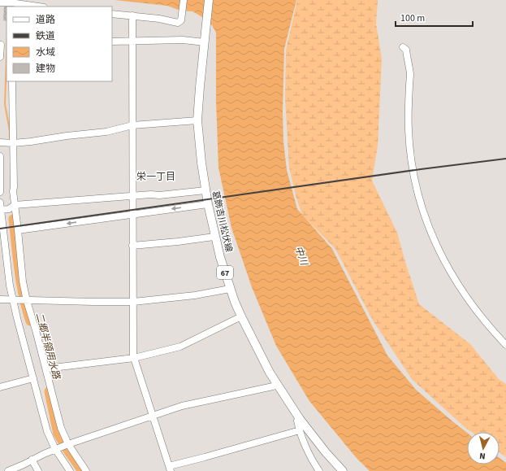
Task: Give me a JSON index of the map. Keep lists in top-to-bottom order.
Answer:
{
  "streets": {
    "main road": ["葛飾吉川松伏線", "67"]
  },
  "districts": ["栄一丁目"],
  "water": ["中川", "二郷半領用水路"],
  "legend": [
    "道路",
    "鉄道",
    "水域",
    "建物"
  ],
  "scale_bar": "100 m",
  "north": "bottom"
}
